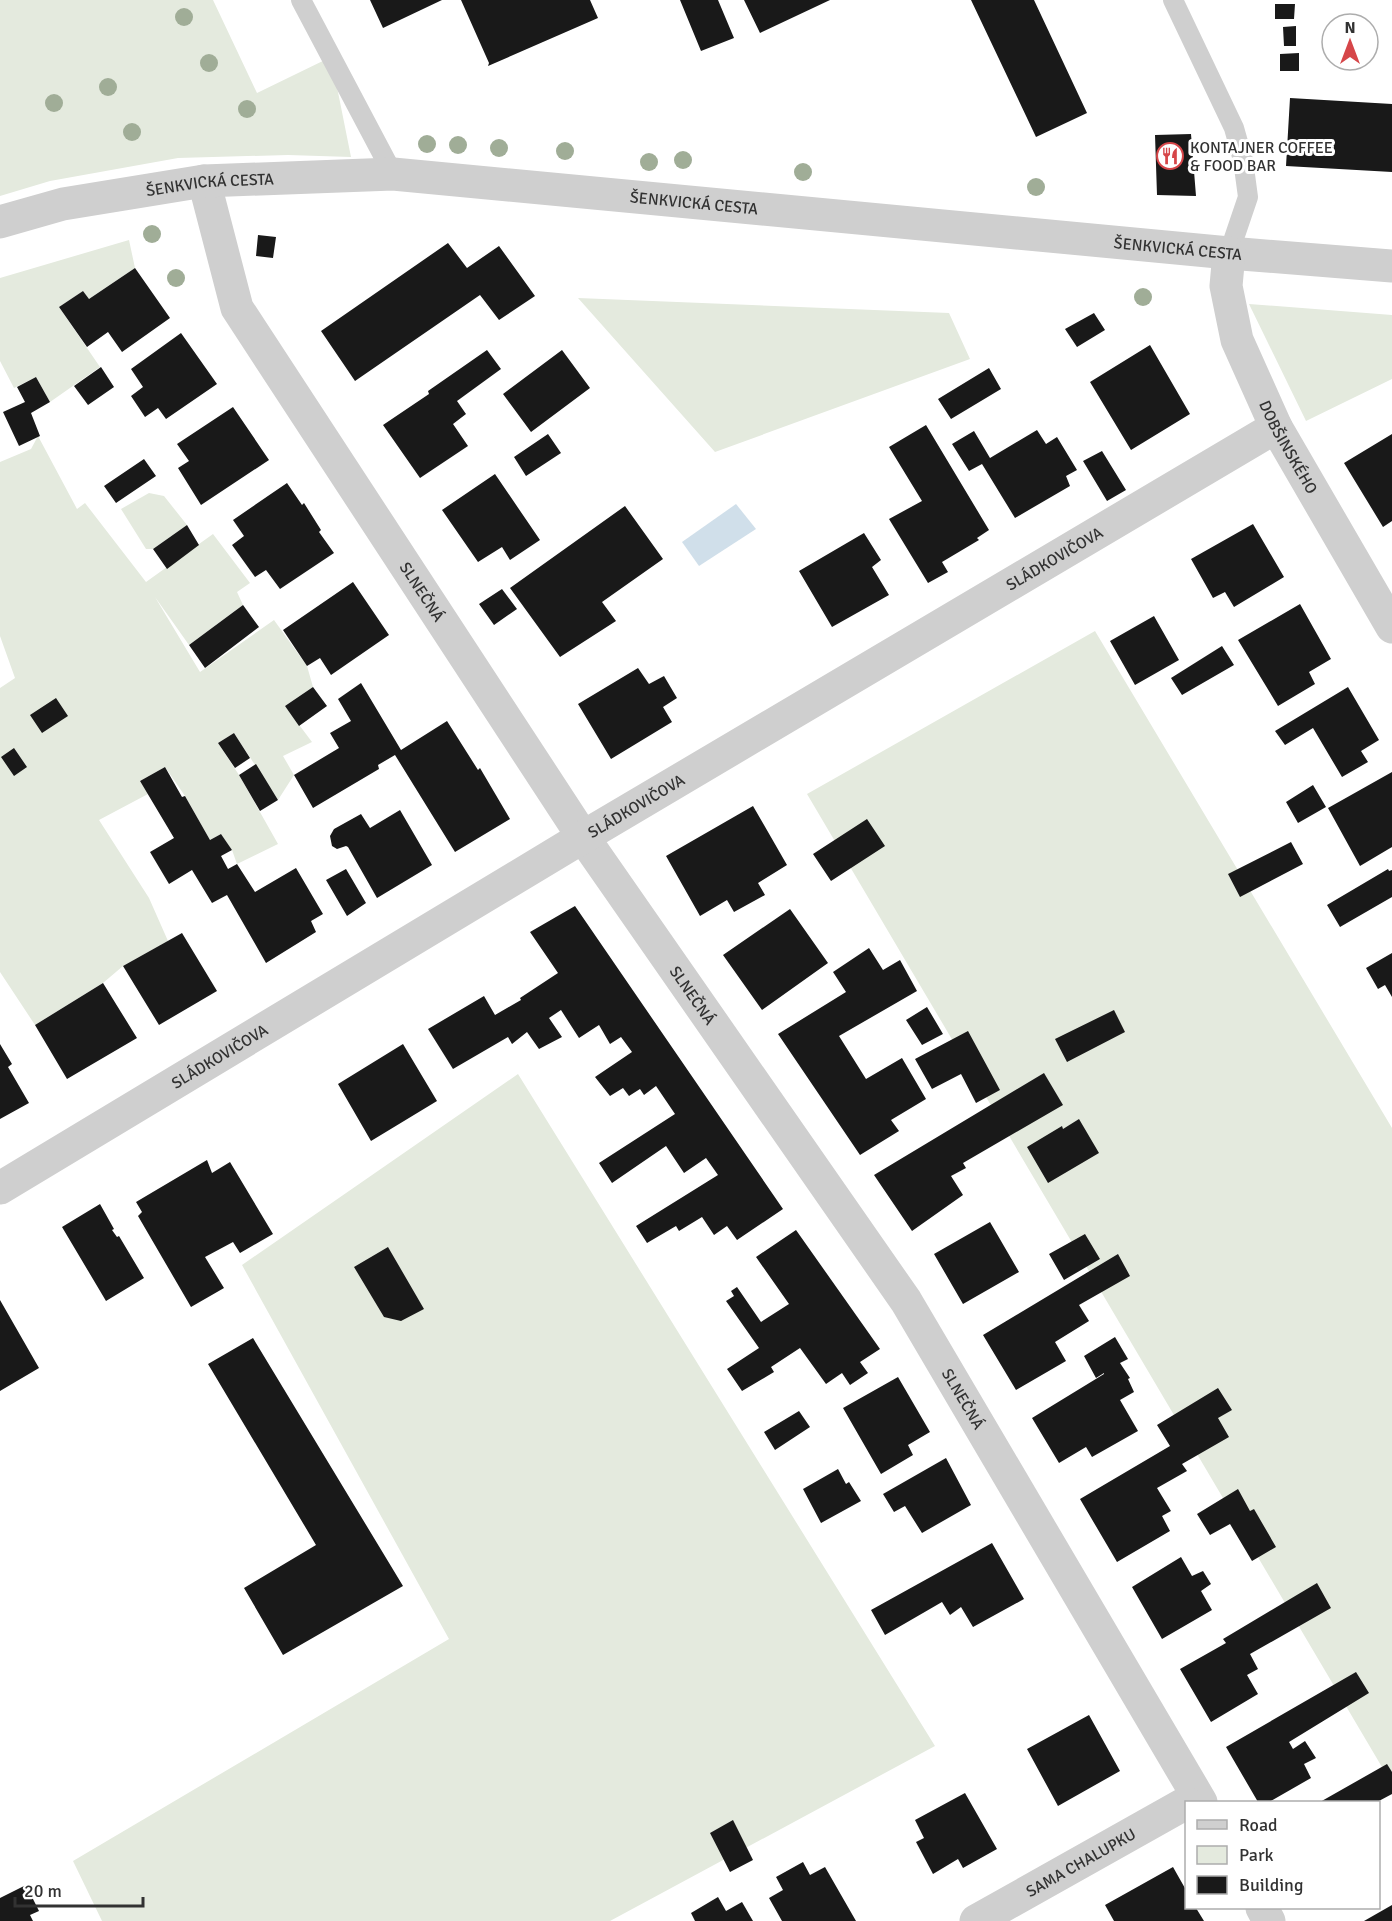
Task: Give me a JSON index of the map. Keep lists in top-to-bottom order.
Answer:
{
  "streets": {
    "street": [
      "ŠENKVICKÁ CESTA",
      "DOBŠINSKÉHO",
      "SLÁDKOVIČOVA",
      "SLNEČNÁ",
      "SAMA CHALUPKU"
    ]
  },
  "crossings": [
    ["ŠENKVICKÁ CESTA", "DOBŠINSKÉHO"],
    ["ŠENKVICKÁ CESTA", "SLNEČNÁ"],
    ["DOBŠINSKÉHO", "SLÁDKOVIČOVA"],
    ["SLÁDKOVIČOVA", "SLNEČNÁ"]
  ],
  "places": {
    "restaurant": ["KONTAJNER COFFEE & FOOD BAR"]
  },
  "legend": ["Road", "Park", "Building"],
  "scale_bar": "20 m",
  "north": "top"
}
